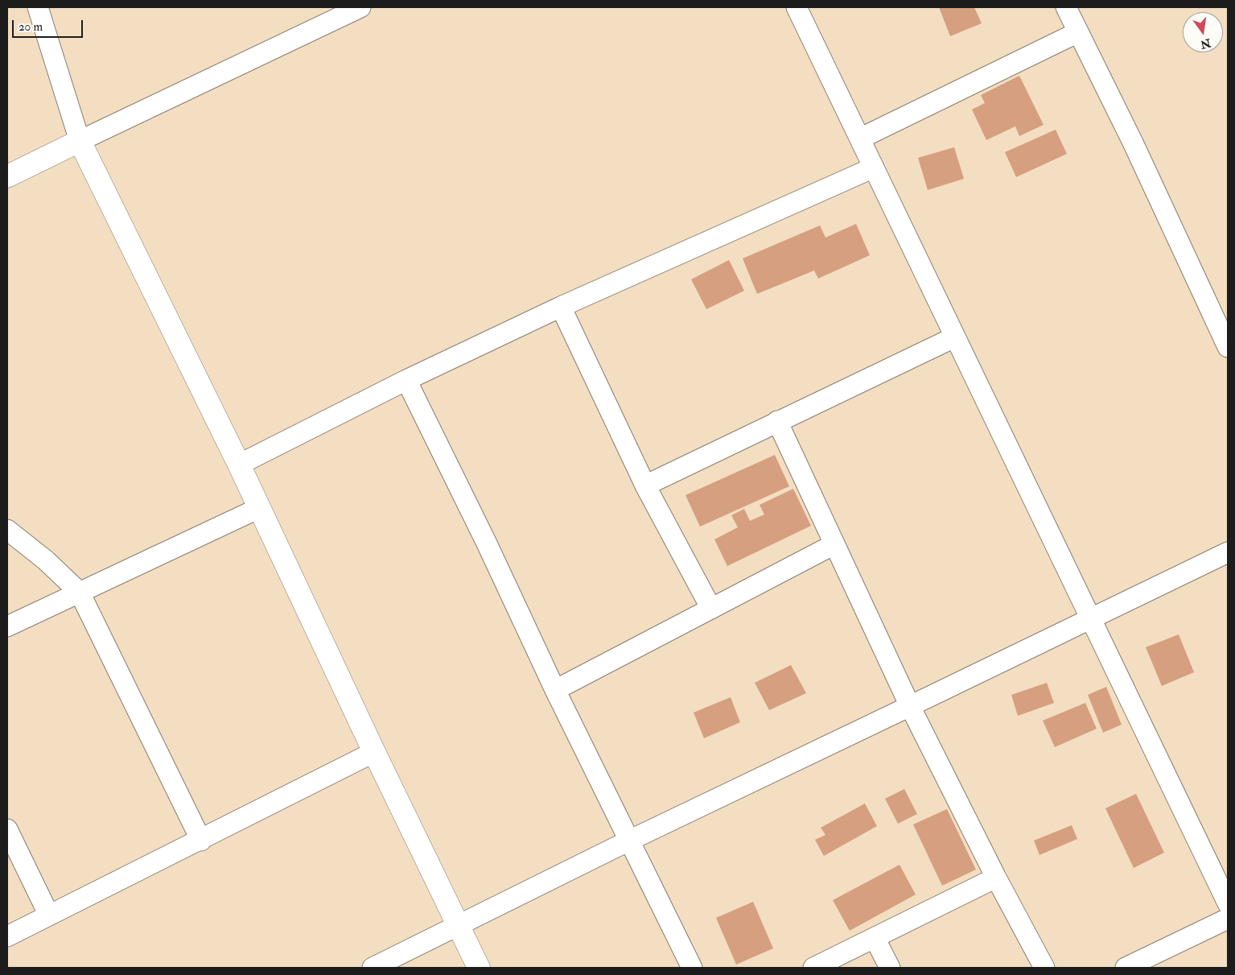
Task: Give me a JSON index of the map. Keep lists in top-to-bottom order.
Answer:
{
  "scale_bar": "20 m",
  "north": "bottom"
}
